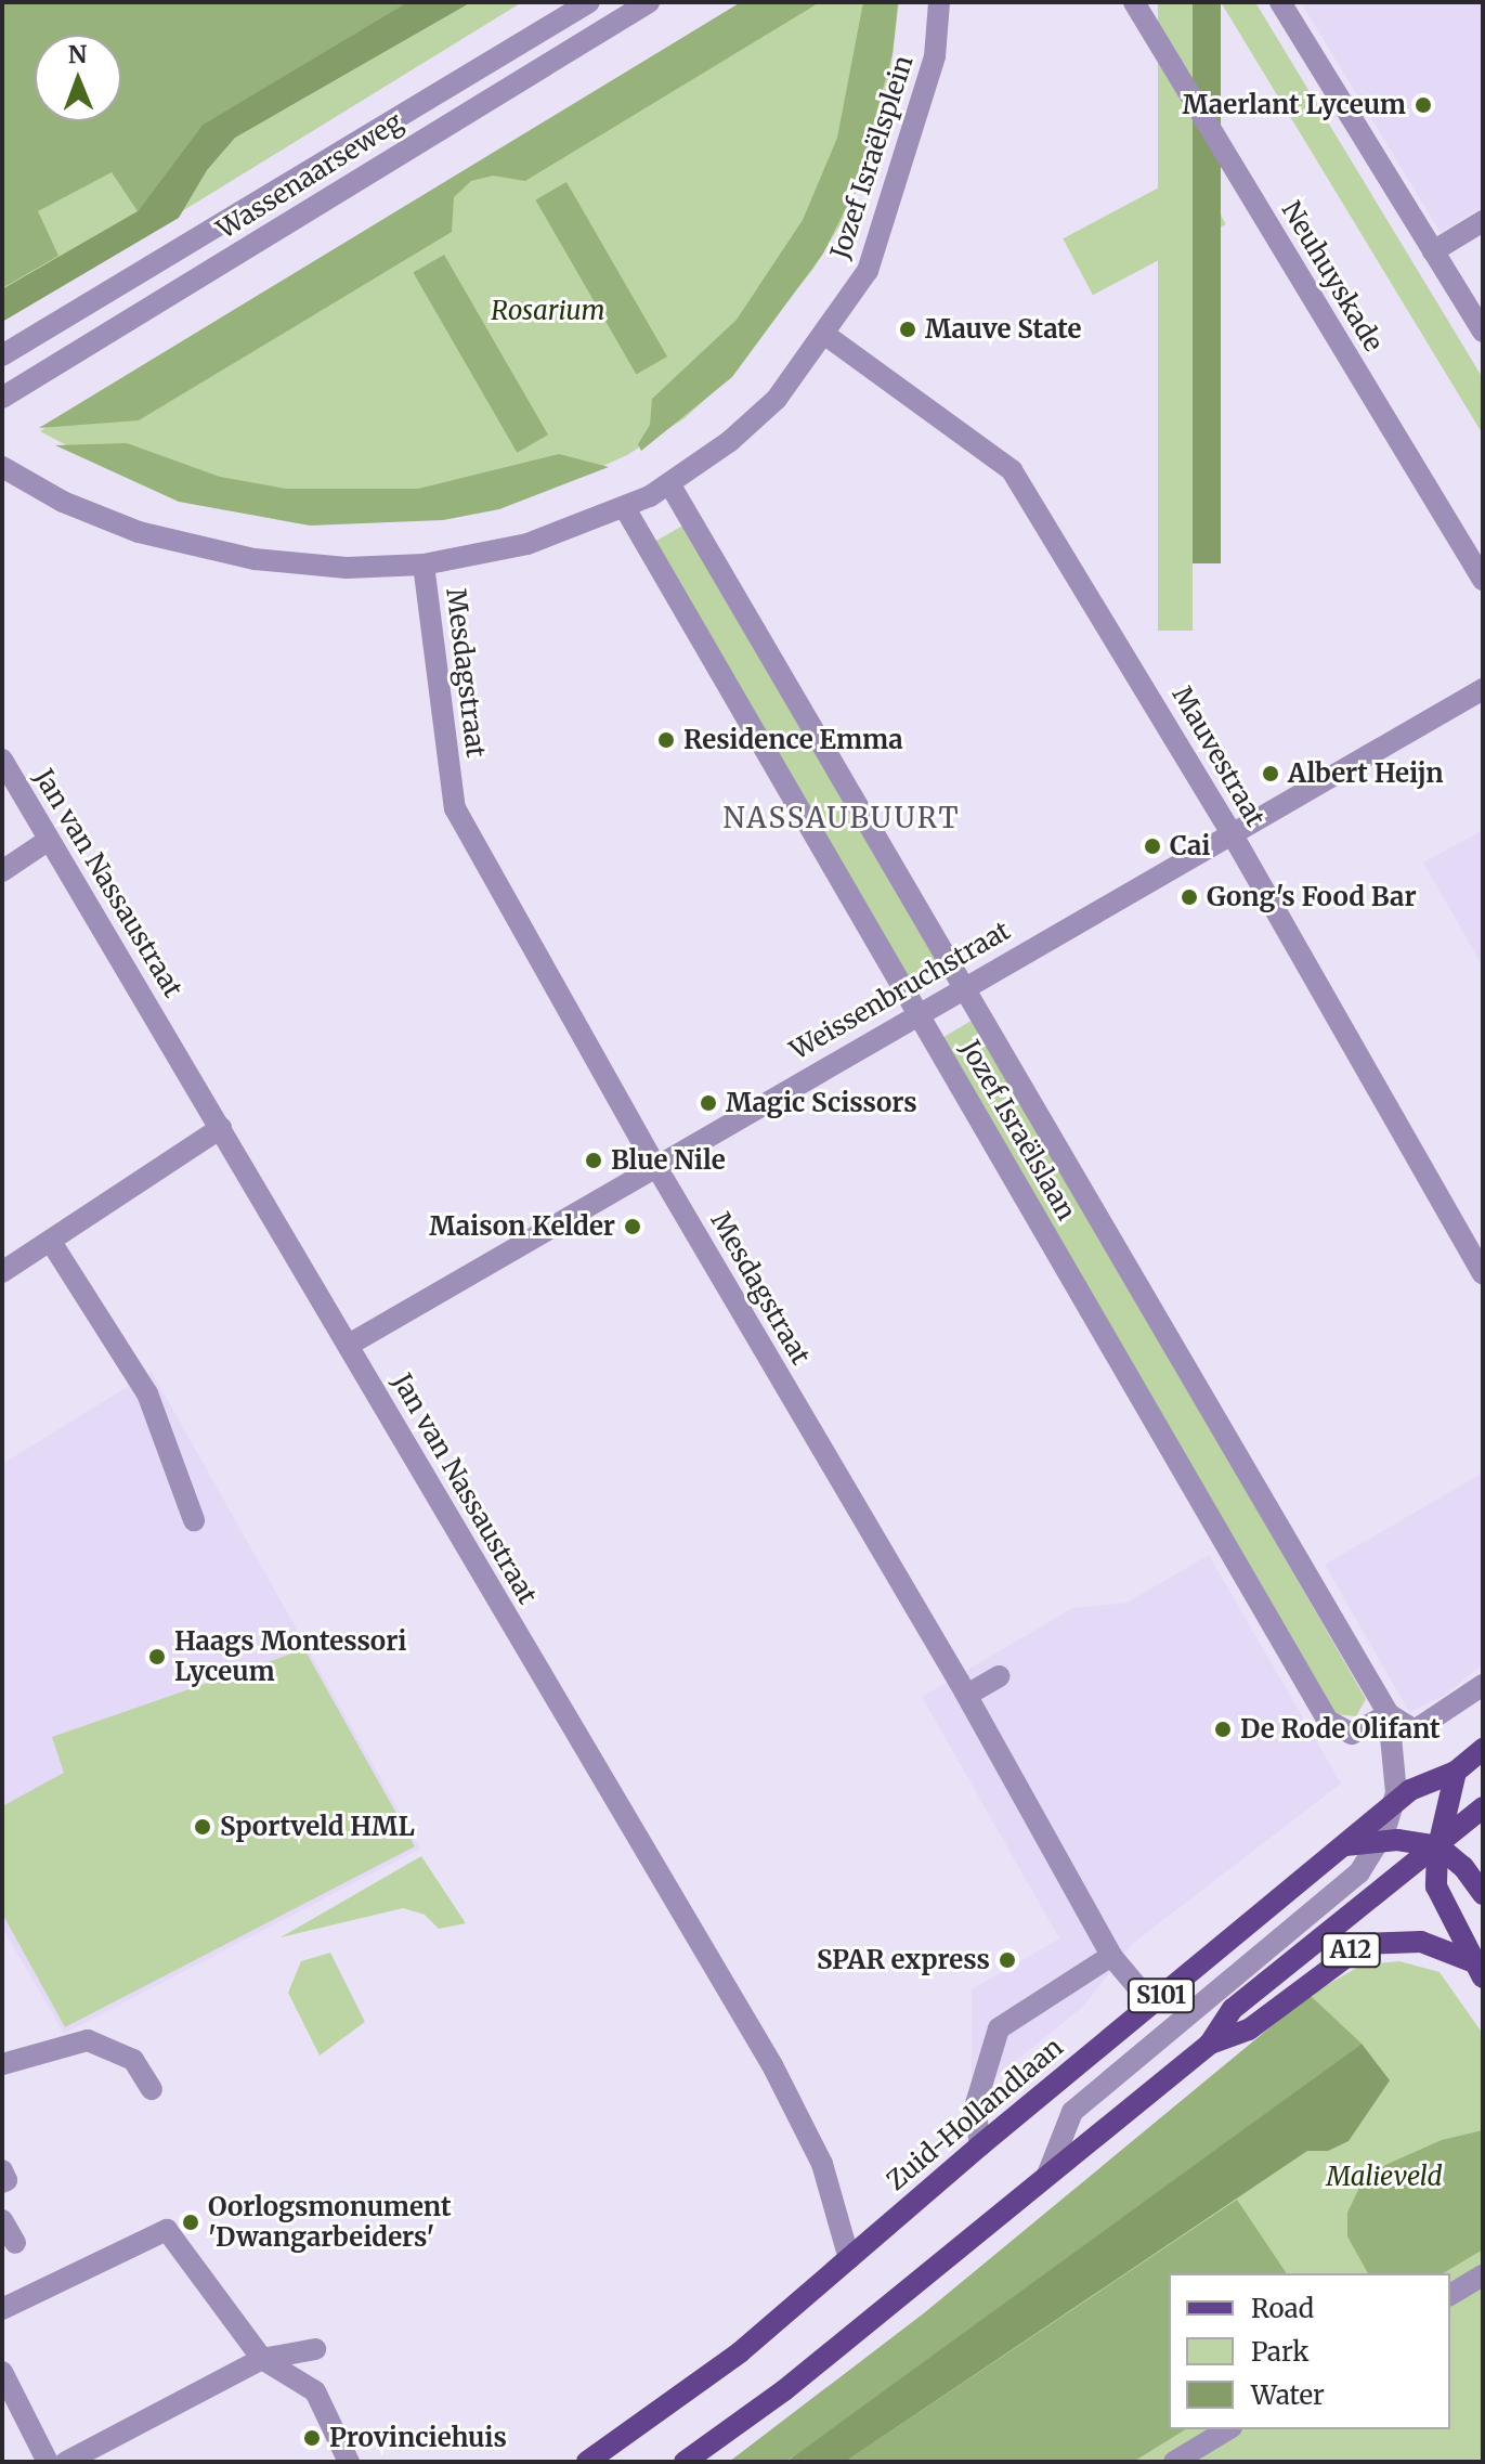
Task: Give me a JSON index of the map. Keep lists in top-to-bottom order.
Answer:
{
  "streets": {
    "main road": ["A12", "S101", "Zuid-Hollandlaan"],
    "street": [
      "Jozef Israëlsplein",
      "Wassenaarseweg",
      "Neuhuyskade",
      "Mesdagstraat",
      "Mauvestraat",
      "Jan van Nassaustraat",
      "Weissenbruchstraat",
      "Jozef Israëlslaan"
    ]
  },
  "crossings": [
    ["Jozef Israëlsplein", "Mesdagstraat"],
    ["Jozef Israëlsplein", "Mauvestraat"],
    ["Jozef Israëlsplein", "Jozef Israëlslaan"],
    ["Mesdagstraat", "Weissenbruchstraat"],
    ["Mesdagstraat", "Zuid-Hollandlaan"],
    ["Mauvestraat", "Weissenbruchstraat"],
    ["Jan van Nassaustraat", "Weissenbruchstraat"],
    ["Jan van Nassaustraat", "Zuid-Hollandlaan"],
    ["Weissenbruchstraat", "Jozef Israëlslaan"],
    ["Jozef Israëlslaan", "Zuid-Hollandlaan"],
    ["A12", "S101"],
    ["A12", "Zuid-Hollandlaan"],
    ["S101", "Zuid-Hollandlaan"]
  ],
  "districts": ["NASSAUBUURT"],
  "parks": ["Rosarium", "Malieveld"],
  "places": [
    "Maerlant Lyceum",
    "Mauve State",
    "Residence Emma",
    "Albert Heijn",
    "Cai",
    "Gong's Food Bar",
    "Magic Scissors",
    "Blue Nile",
    "Maison Kelder",
    "Haags Montessori Lyceum",
    "De Rode Olifant",
    "Sportveld HML",
    "SPAR express",
    "Oorlogsmonument 'Dwangarbeiders'",
    "Provinciehuis"
  ],
  "legend": ["Road", "Park", "Water"],
  "north": "top"
}
